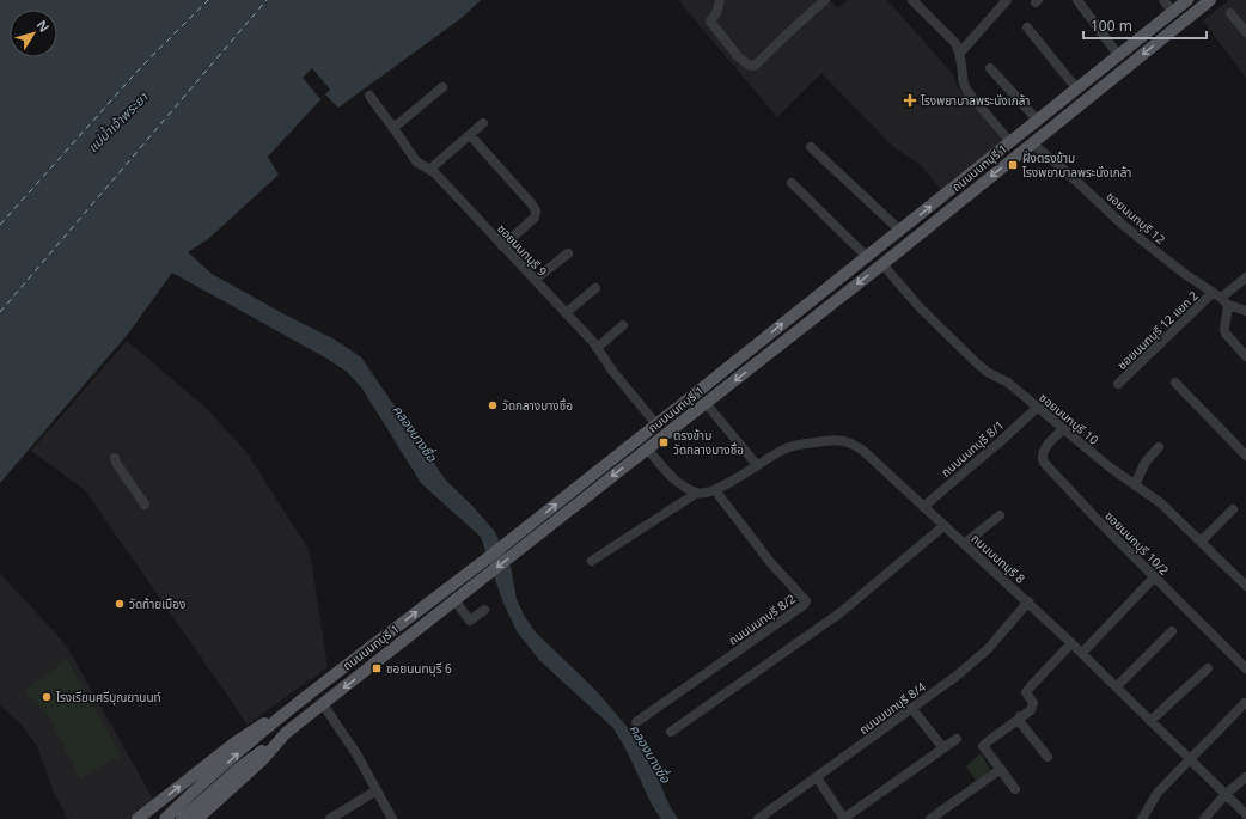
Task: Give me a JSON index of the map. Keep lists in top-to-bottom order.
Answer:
{
  "streets": {
    "main road": ["ถนนนนทบุรี 1"],
    "street": [
      "ซอยนนทบุรี 12",
      "ซอยนนทบุรี 9",
      "ซอยนนทบุรี 12 แยก 2",
      "ซอยนนทบุรี 10",
      "ถนนนนทบุรี 8/1",
      "ซอยนนทบุรี 10/2",
      "ถนนนนทบุรี 8",
      "ถนนนนทบุรี 8/2",
      "ถนนนนทบุรี 8/4"
    ]
  },
  "crossings": [
    ["ถนนนนทบุรี 1", "ซอยนนทบุรี 12"],
    ["ถนนนนทบุรี 1", "ซอยนนทบุรี 9"],
    ["ถนนนนทบุรี 1", "ซอยนนทบุรี 10"],
    ["ซอยนนทบุรี 12", "ซอยนนทบุรี 12 แยก 2"],
    ["ซอยนนทบุรี 10", "ถนนนนทบุรี 8/1"],
    ["ซอยนนทบุรี 10", "ซอยนนทบุรี 10/2"],
    ["ถนนนนทบุรี 8/1", "ถนนนนทบุรี 8"],
    ["ถนนนนทบุรี 8", "ถนนนนทบุรี 8/2"],
    ["ถนนนนทบุรี 8", "ถนนนนทบุรี 8/4"]
  ],
  "water": ["แม่น้ำเจ้าพระยา", "คลองบางซื่อ"],
  "places": {
    "health": ["โรงพยาบาลพระนั่งเกล้า"],
    "transit": ["ฝั่งตรงข้าม โรงพยาบาลพระนั่งเกล้า", "ตรงข้าม วัดกลางบางซื่อ", "ซอยนนทบุรี 6"],
    "other": ["วัดกลางบางซื่อ", "วัดท้ายเมือง", "โรงเรียนศรีบุณยานนท์"]
  },
  "scale_bar": "100 m",
  "north": "top right"
}
